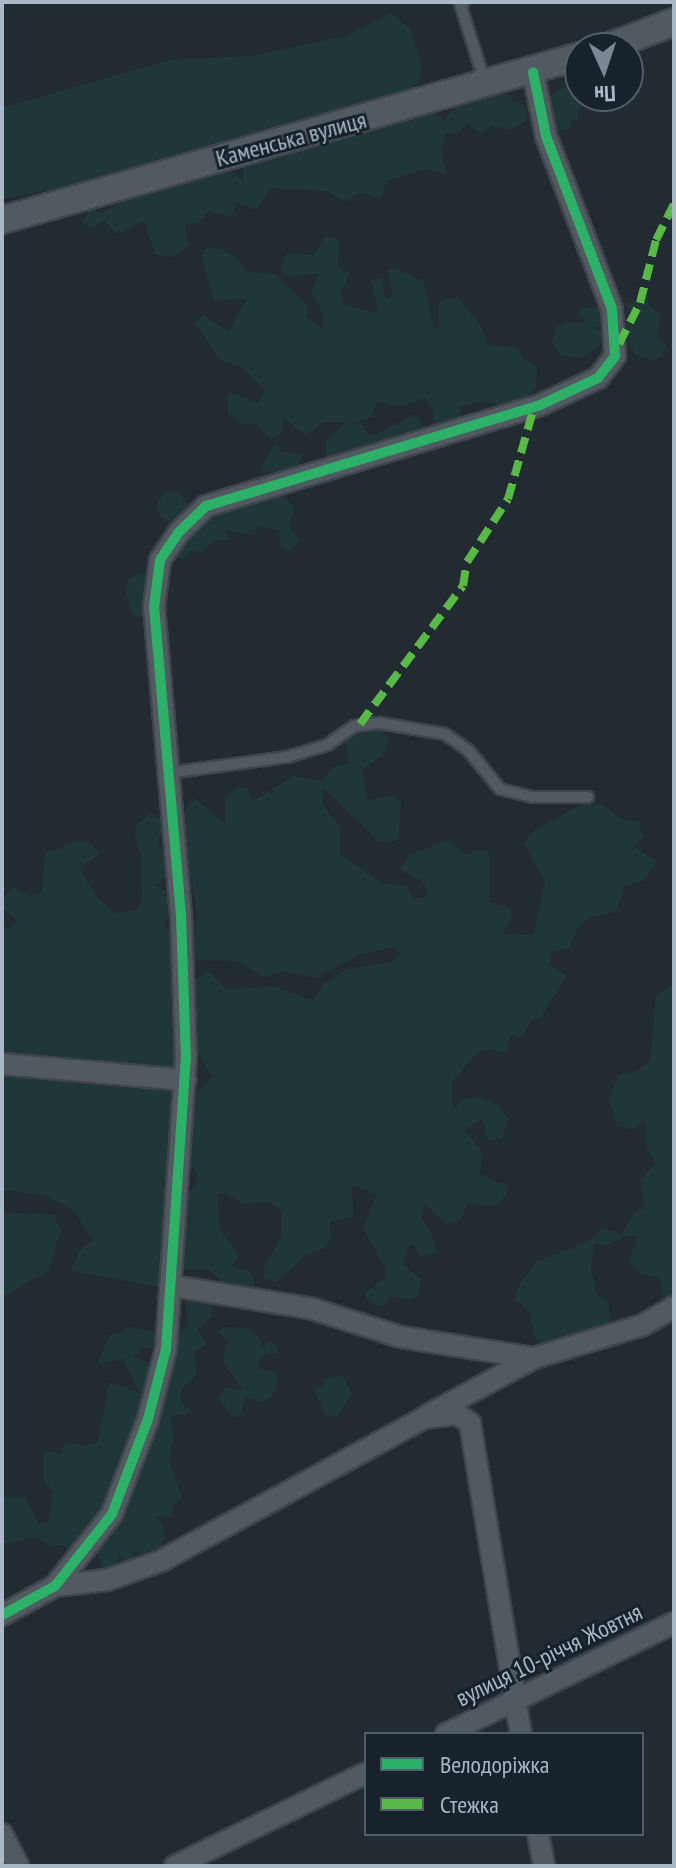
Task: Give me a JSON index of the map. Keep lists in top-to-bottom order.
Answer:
{
  "streets": {
    "street": ["Каменська вулиця", "вулиця 10-річчя Жовтня"]
  },
  "legend": ["Велодоріжка", "Стежка"],
  "north": "bottom"
}
